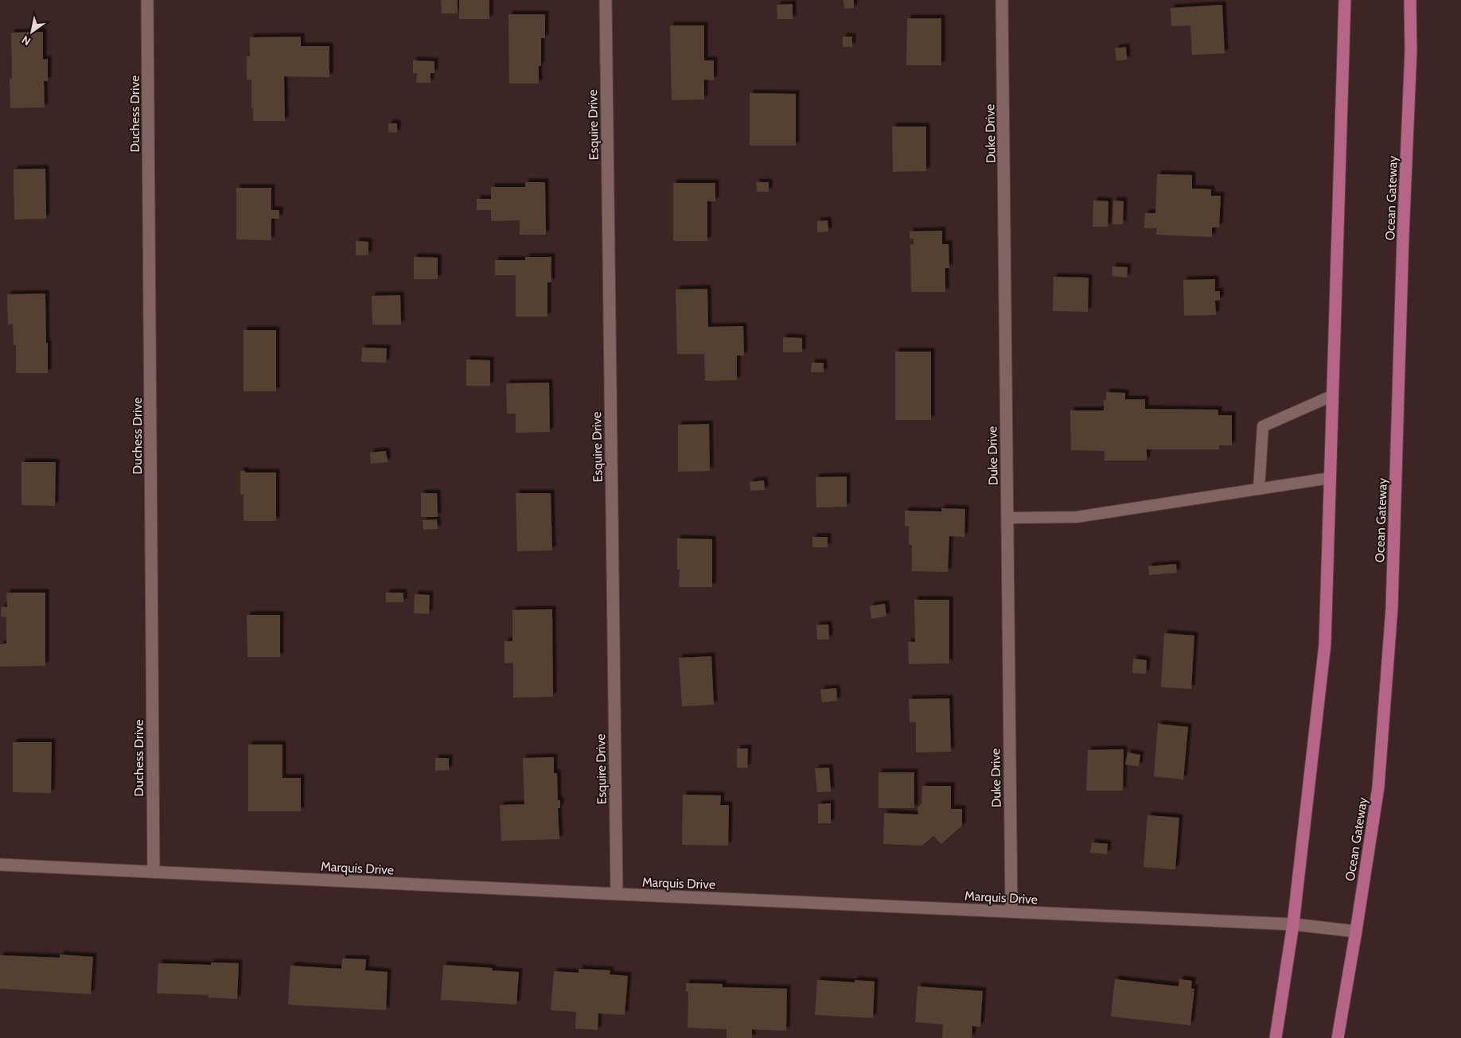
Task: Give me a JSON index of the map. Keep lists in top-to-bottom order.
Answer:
{
  "streets": {
    "main road": ["Ocean Gateway"],
    "street": [
      "Duchess Drive",
      "Esquire Drive",
      "Duke Drive",
      "Marquis Drive"
    ]
  },
  "crossings": [
    ["Duchess Drive", "Marquis Drive"],
    ["Esquire Drive", "Marquis Drive"],
    ["Duke Drive", "Marquis Drive"],
    ["Ocean Gateway", "Marquis Drive"]
  ],
  "north": "bottom left"
}
